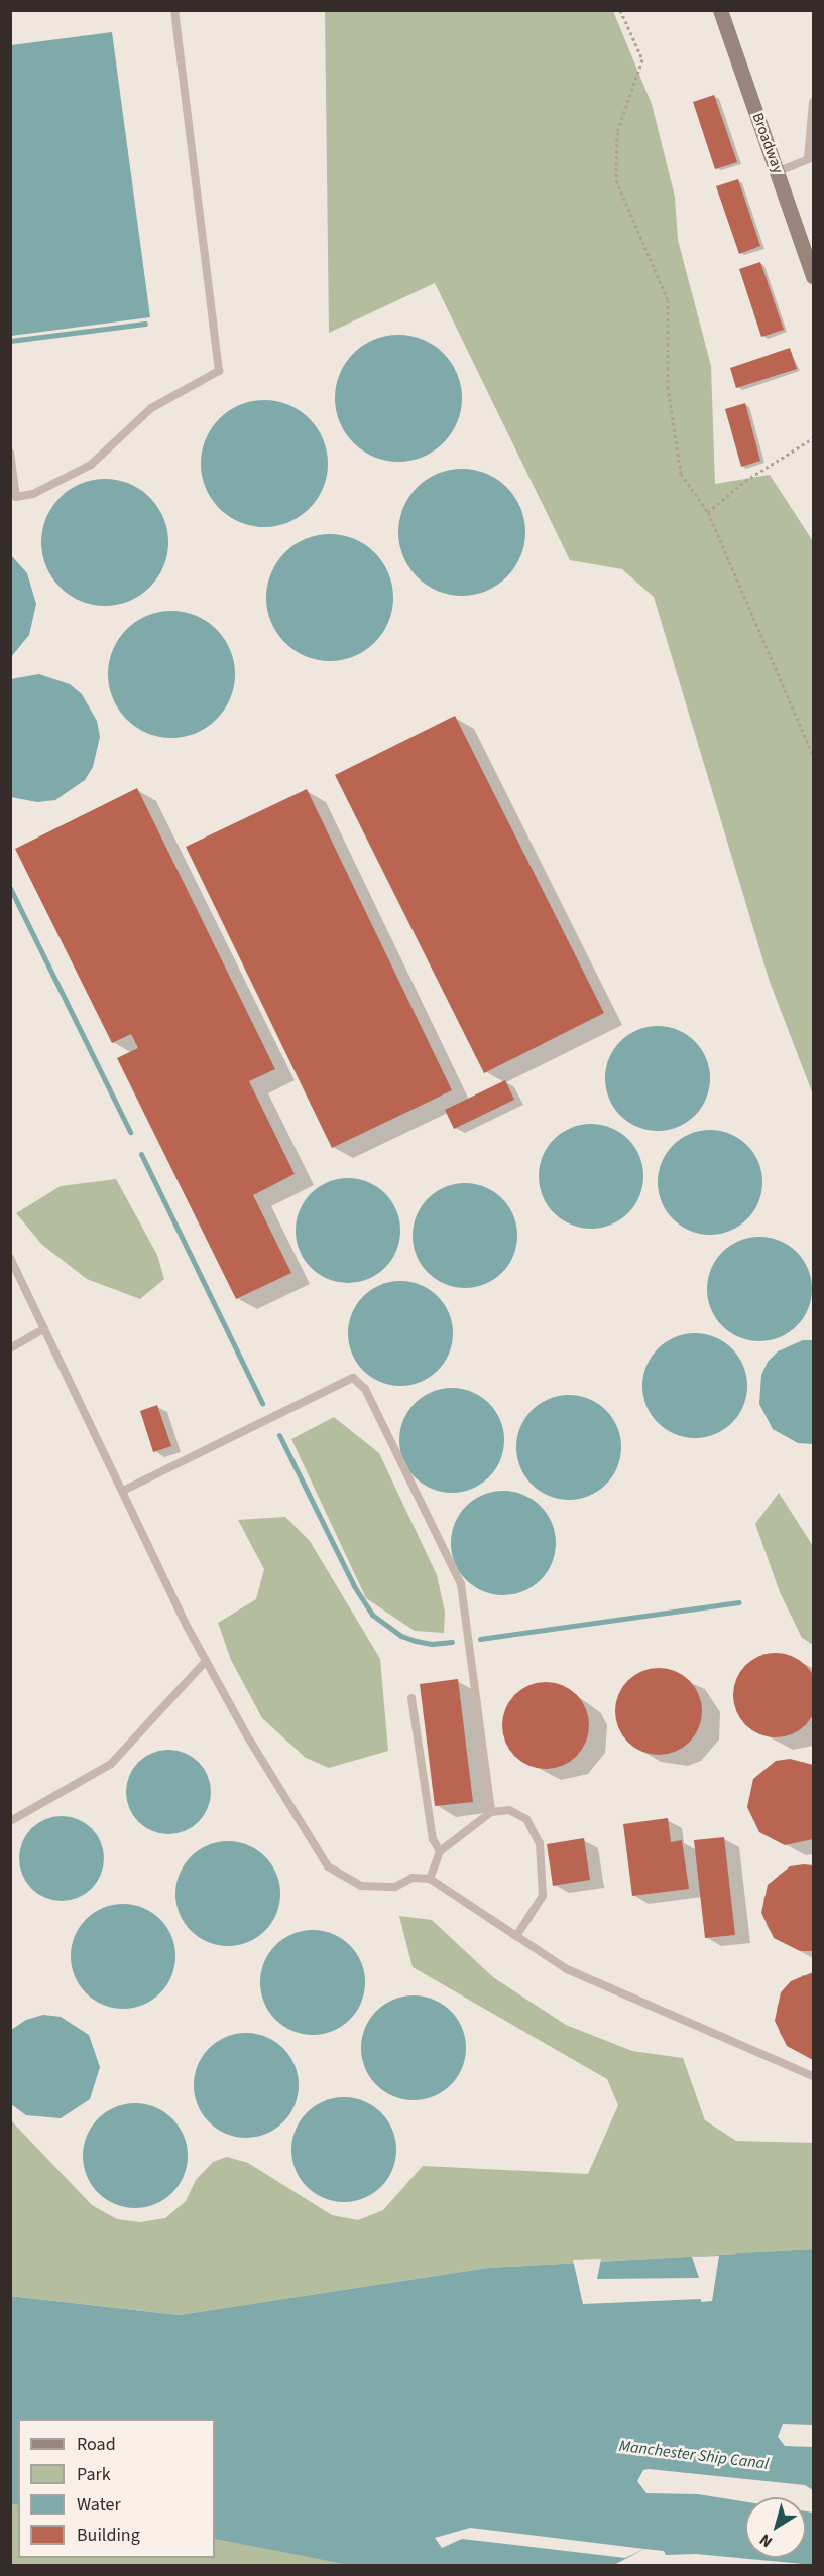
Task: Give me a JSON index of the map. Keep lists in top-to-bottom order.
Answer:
{
  "streets": {
    "street": ["Broadway"]
  },
  "water": ["Manchester Ship Canal"],
  "legend": [
    "Road",
    "Park",
    "Water",
    "Building"
  ],
  "north": "bottom left"
}
